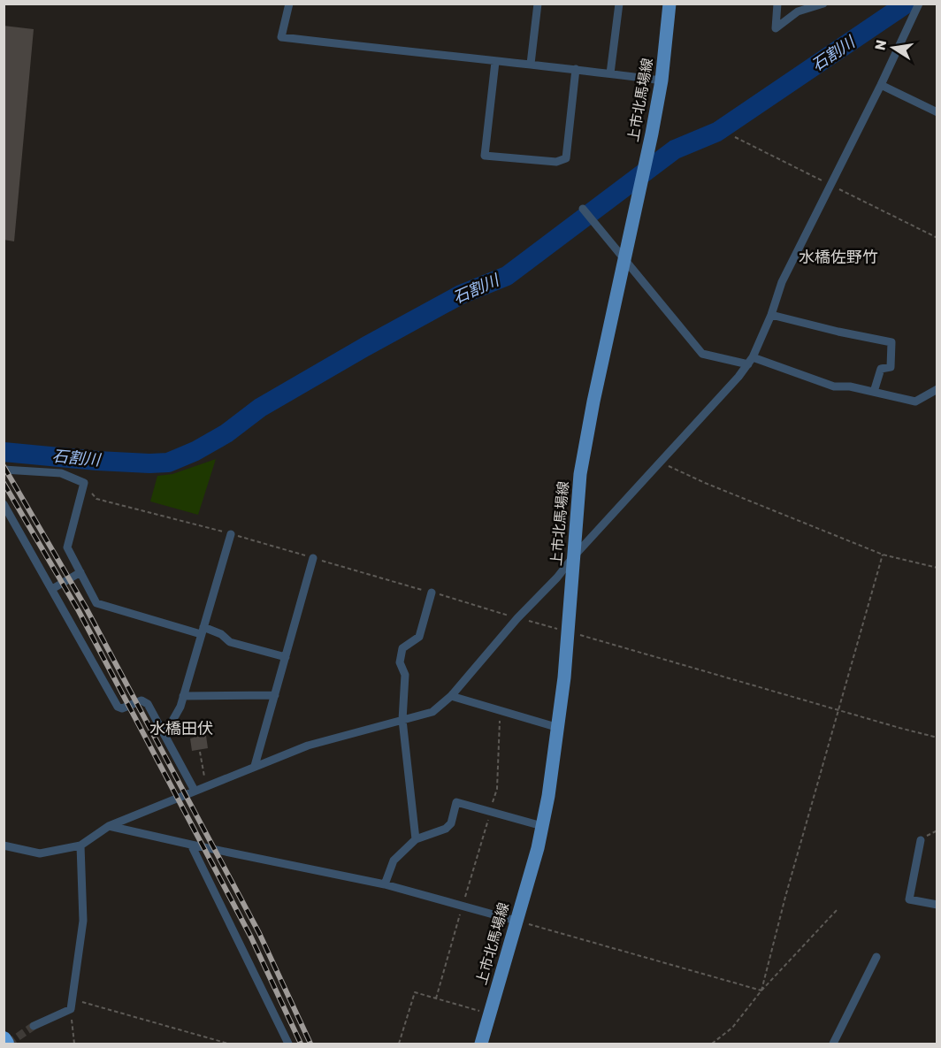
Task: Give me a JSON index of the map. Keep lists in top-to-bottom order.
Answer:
{
  "streets": {
    "main road": ["上市北馬場線"]
  },
  "districts": ["水橋佐野竹", "水橋田伏"],
  "water": ["石割川"],
  "north": "left"
}
